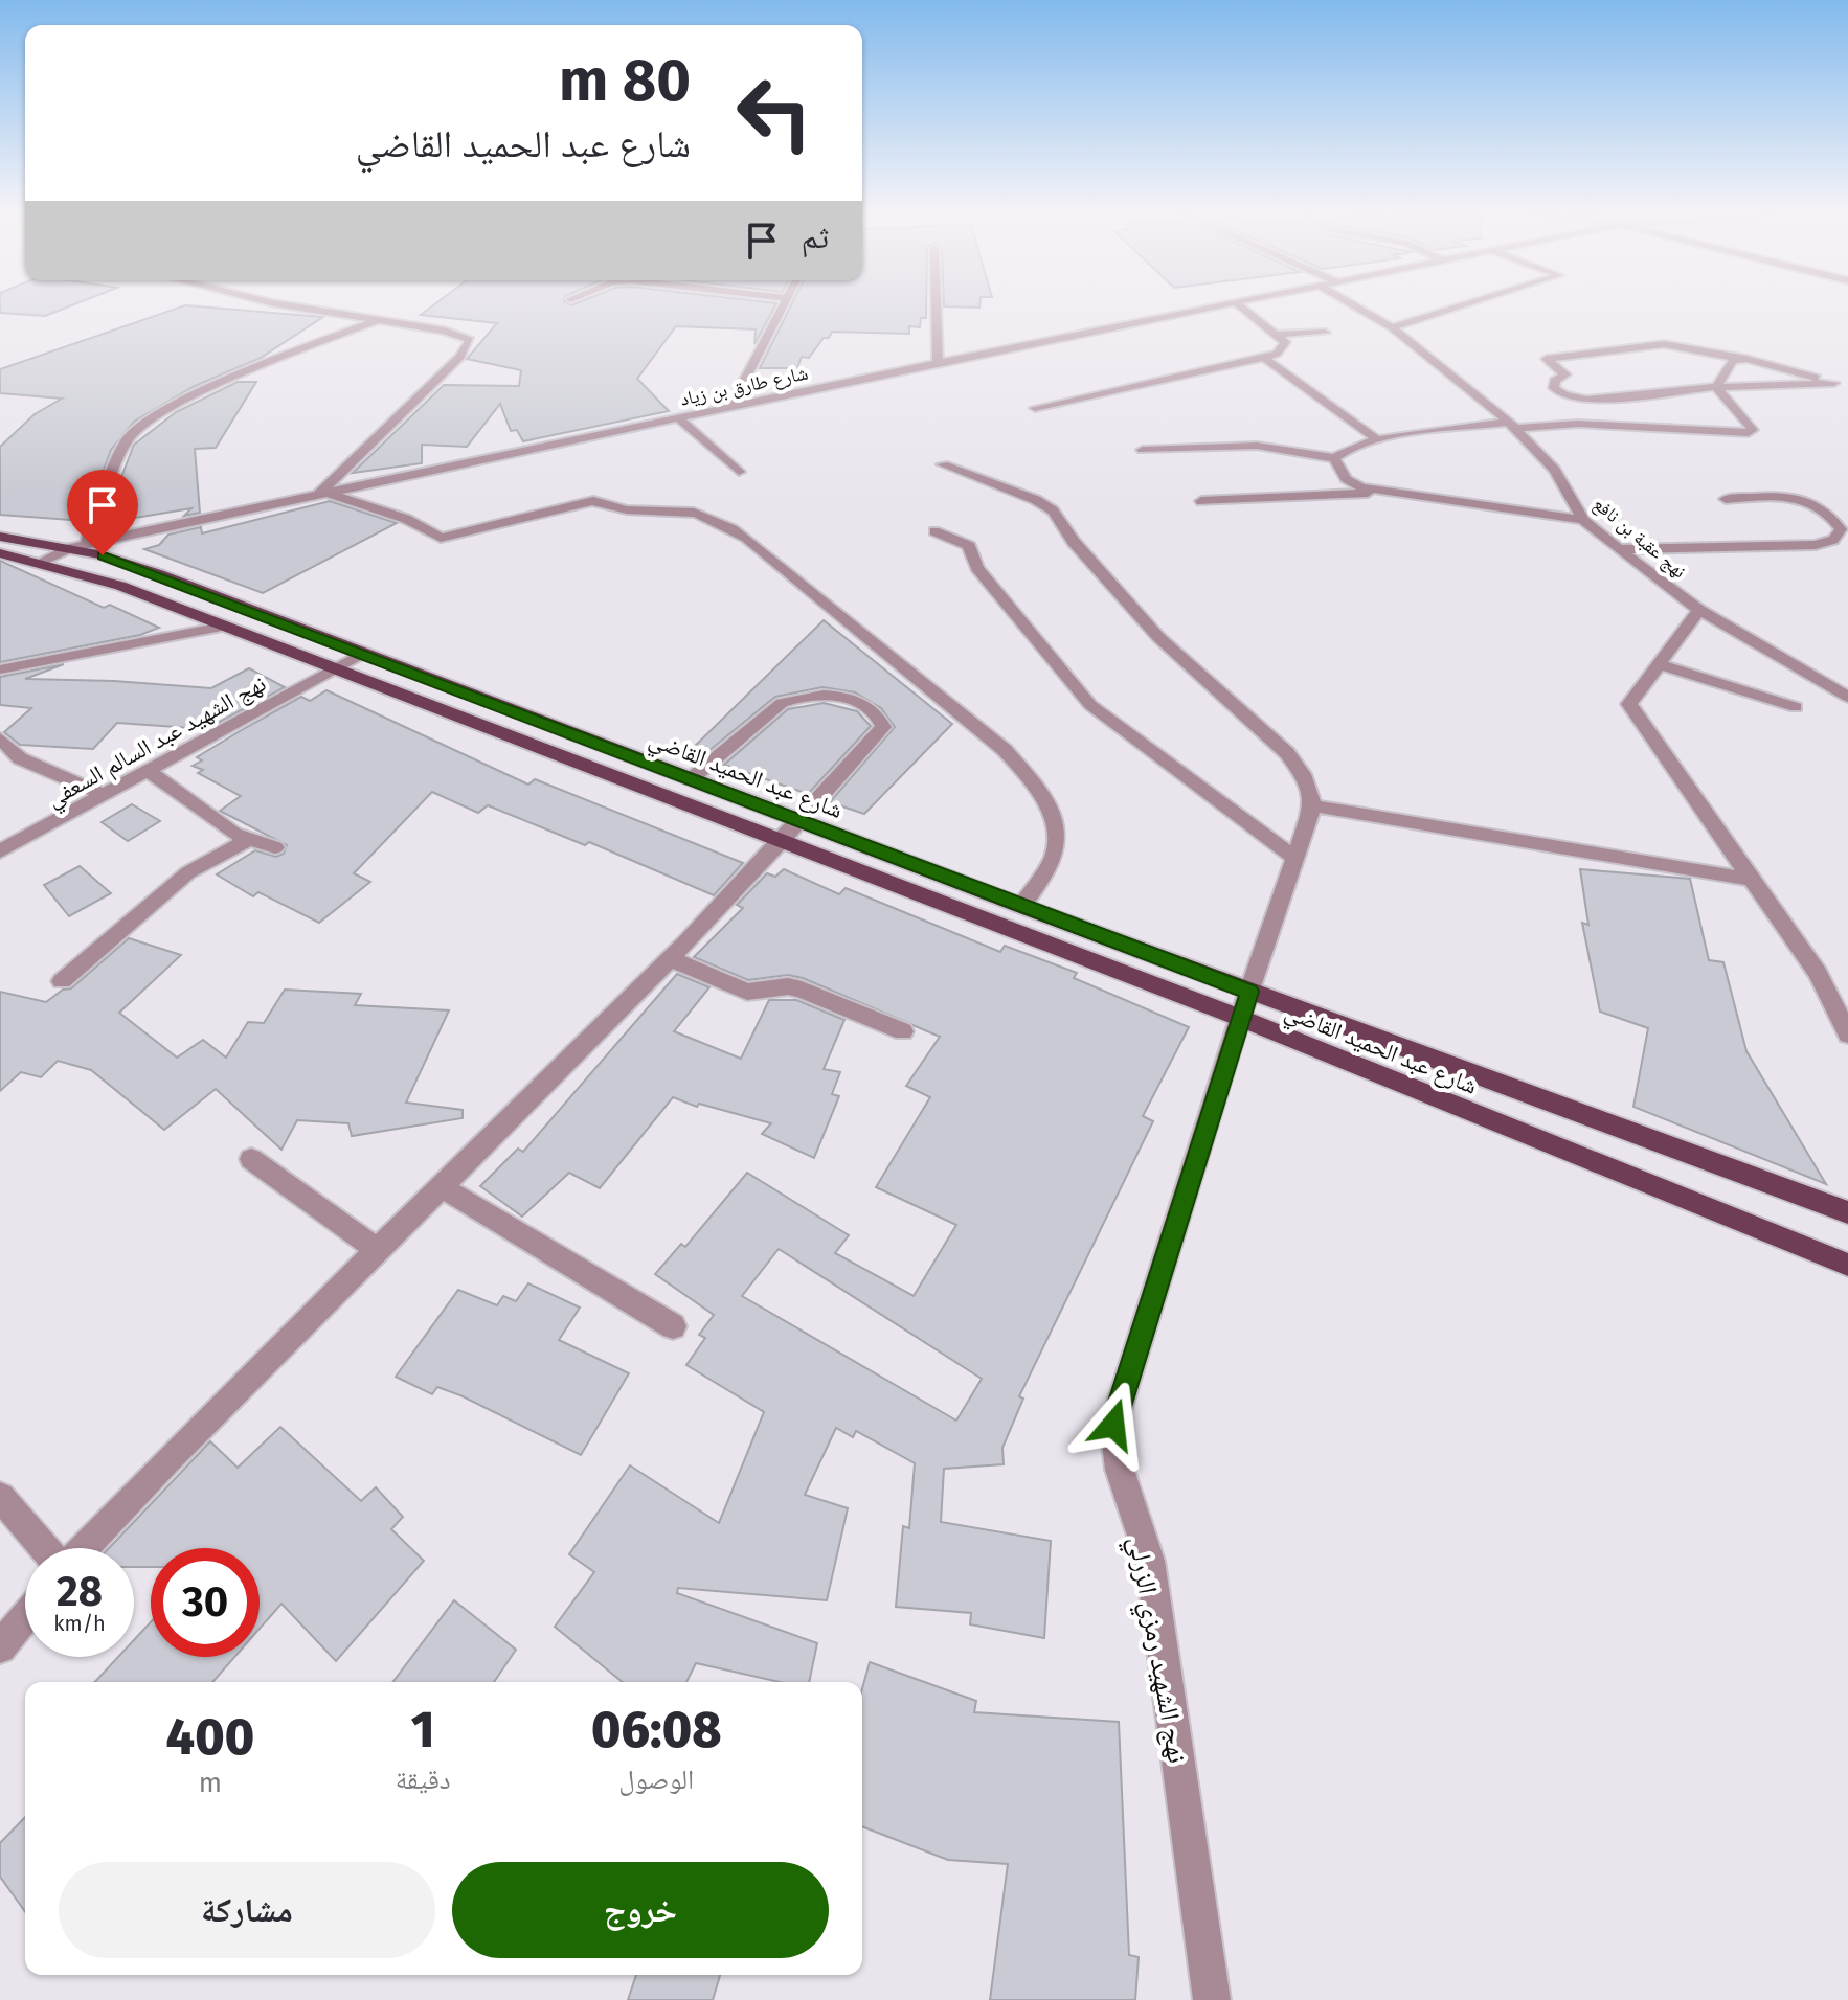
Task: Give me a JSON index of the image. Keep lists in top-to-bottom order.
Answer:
{
  "streets": {
    "main road": ["شارع عبد الحميد القاضي"],
    "street": [
      "شارع طارق بن زياد",
      "نهج عقبة بن نافع",
      "نهج الشهيد عبد السالم السعفي",
      "نهج الشهيد رمزي الزرلي"
    ]
  },
  "crossings": [
    ["شارع طارق بن زياد", "شارع عبد الحميد القاضي"],
    ["نهج الشهيد عبد السالم السعفي", "شارع عبد الحميد القاضي"],
    ["شارع عبد الحميد القاضي", "نهج الشهيد رمزي الزرلي"]
  ],
  "page": {
    "turn": ["80 m", "شارع عبد الحميد القاضي"],
    "then": "ثم",
    "speed": "28 km/h",
    "limit": "30",
    "eta": [
      "06:08",
      "الوصول",
      "1",
      "دقيقة",
      "400",
      "m"
    ],
    "buttons": ["خروج", "مشاركة"]
  }
}
